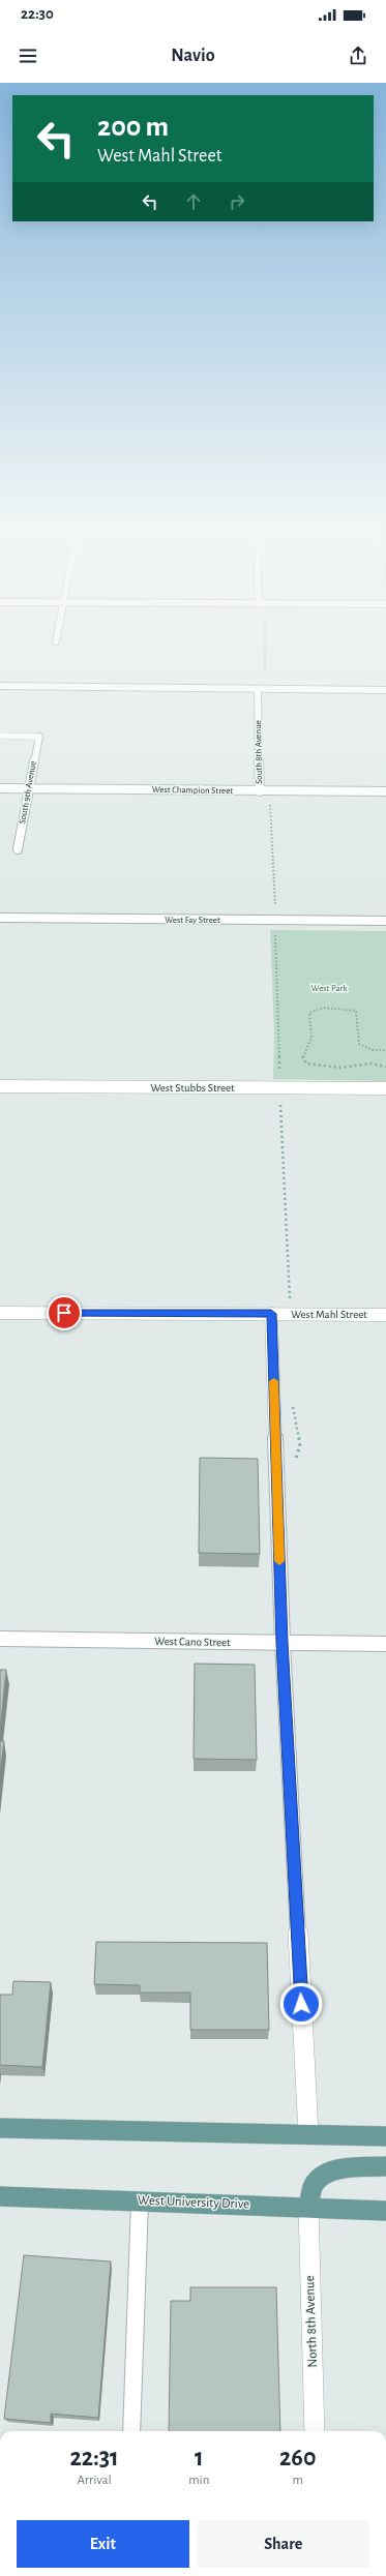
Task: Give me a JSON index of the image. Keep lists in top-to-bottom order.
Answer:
{
  "streets": {
    "main road": ["West University Drive"],
    "street": [
      "South 8th Avenue",
      "West Champion Street",
      "South 9th Avenue",
      "West Fay Street",
      "West Stubbs Street",
      "West Mahl Street",
      "West Cano Street",
      "North 8th Avenue"
    ]
  },
  "crossings": [
    ["South 8th Avenue", "West Champion Street"],
    ["West Champion Street", "South 9th Avenue"],
    ["West University Drive", "North 8th Avenue"]
  ],
  "parks": ["West Park"],
  "page": {
    "status": "22:30",
    "header": "Navio",
    "turn": ["200 m", "West Mahl Street"],
    "eta": [
      "22:31",
      "Arrival",
      "1",
      "min",
      "260",
      "m"
    ],
    "buttons": ["Exit", "Share"]
  }
}
